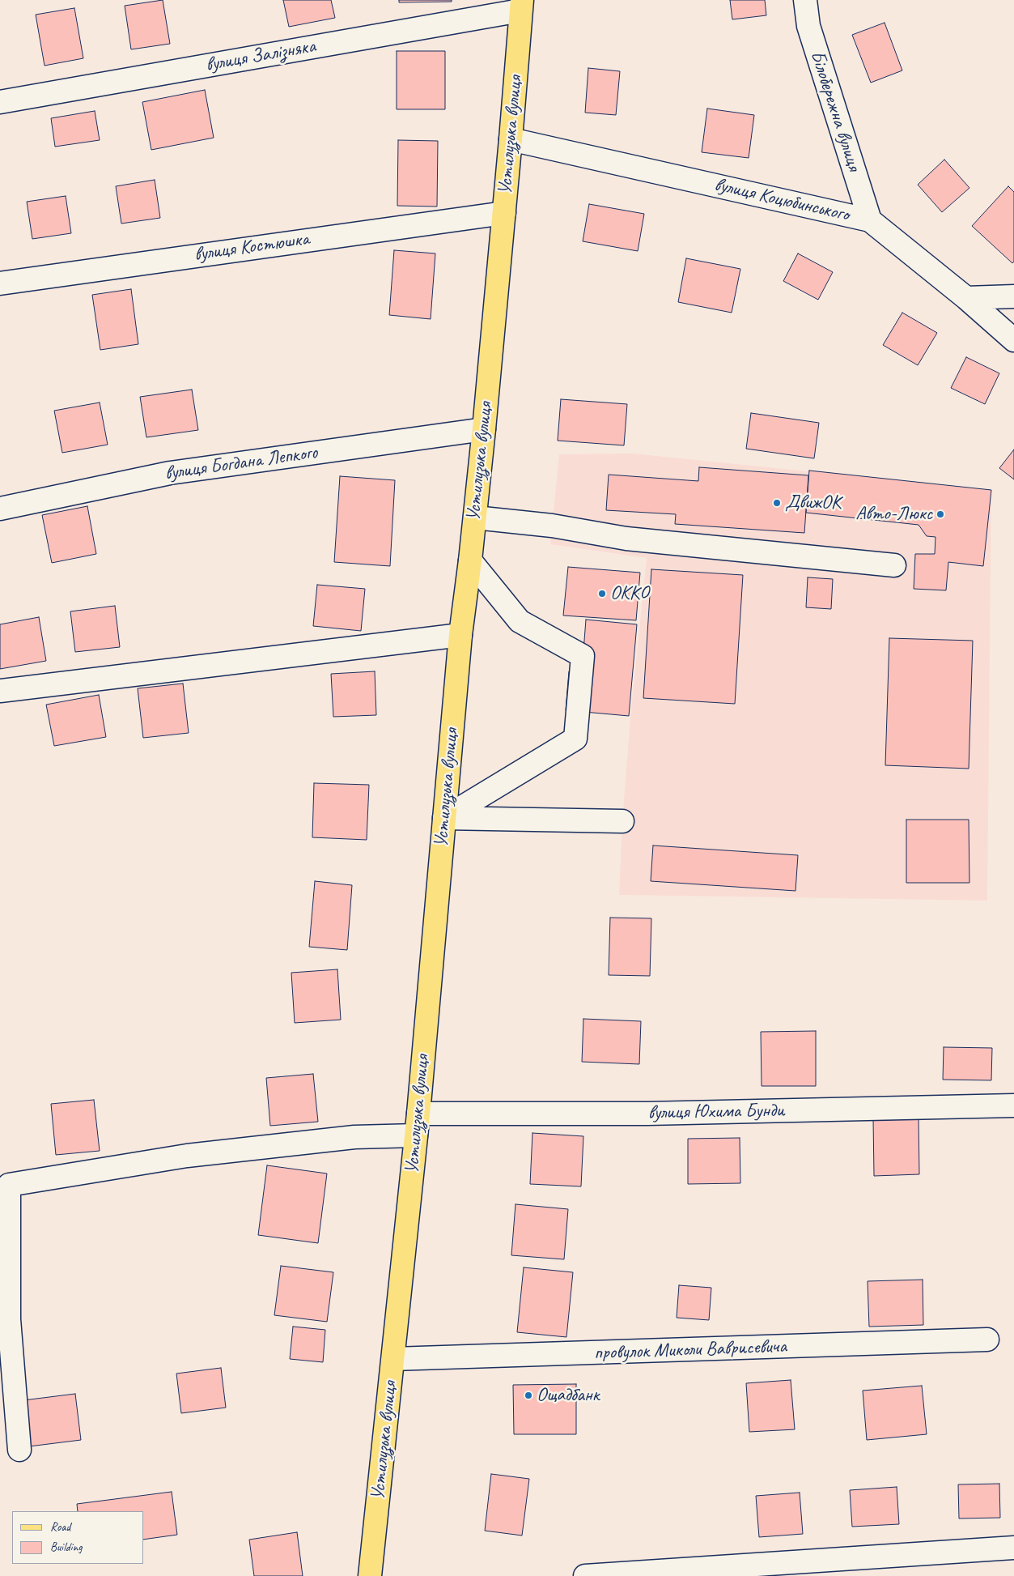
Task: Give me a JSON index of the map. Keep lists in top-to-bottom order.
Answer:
{
  "streets": {
    "main road": ["Устилузька вулиця"],
    "street": [
      "вулиця Залізняка",
      "Білобережна вулиця",
      "вулиця Коцюбинського",
      "вулиця Костюшка",
      "вулиця Богдана Лепкого",
      "вулиця Юхима Бунди",
      "провулок Миколи Ваврисевича"
    ]
  },
  "crossings": [
    ["вулиця Залізняка", "Устилузька вулиця"],
    ["Білобережна вулиця", "вулиця Коцюбинського"],
    ["Устилузька вулиця", "вулиця Коцюбинського"],
    ["Устилузька вулиця", "вулиця Костюшка"],
    ["Устилузька вулиця", "вулиця Богдана Лепкого"],
    ["Устилузька вулиця", "вулиця Юхима Бунди"],
    ["Устилузька вулиця", "провулок Миколи Ваврисевича"]
  ],
  "places": [
    "ДвижОК",
    "Авто-Люкс",
    "ОККО",
    "Ощадбанк"
  ],
  "legend": ["Road", "Building"]
}
